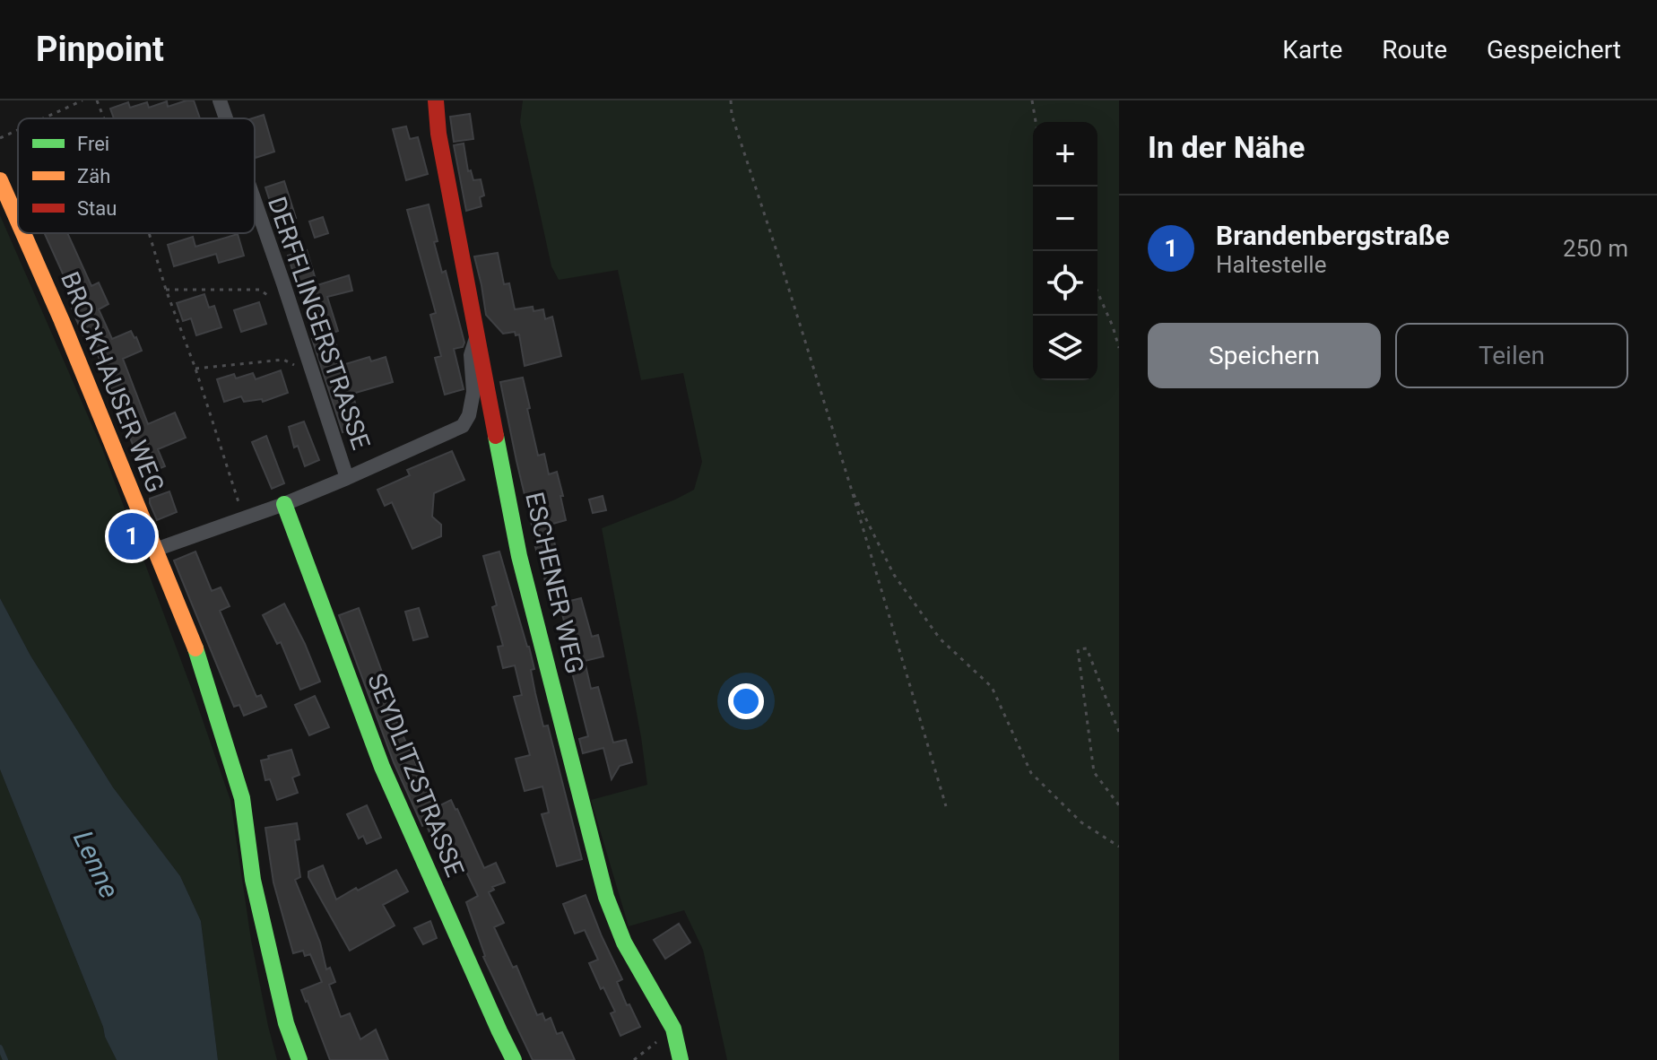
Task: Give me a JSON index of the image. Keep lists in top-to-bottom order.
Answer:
{
  "streets": {
    "street": [
      "DERFFLINGERSTRASSE",
      "BROCKHAUSER WEG",
      "ESCHENER WEG",
      "SEYDLITZSTRASSE"
    ]
  },
  "water": ["Lenne"],
  "legend": ["Frei", "Zäh", "Stau"],
  "page": {
    "header": "Pinpoint",
    "nav": ["Karte", "Route", "Gespeichert"],
    "heading": "In der Nähe",
    "map_buttons": ["+", "−"],
    "list": [
      {
        "mark": "1",
        "name": "Brandenbergstraße",
        "note": "Haltestelle",
        "value": "250 m"
      }
    ],
    "buttons": ["Speichern", "Teilen"],
    "pins": "1"
  }
}
